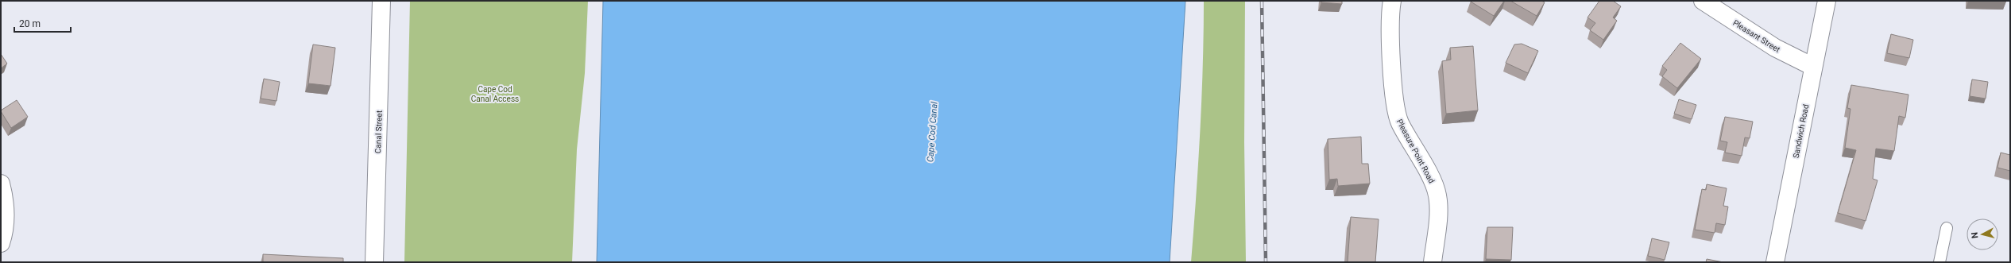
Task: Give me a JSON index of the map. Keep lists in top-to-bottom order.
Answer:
{
  "streets": {
    "street": [
      "Pleasant Street",
      "Sandwich Road",
      "Canal Street",
      "Pleasure Point Road"
    ]
  },
  "crossings": [
    ["Pleasant Street", "Sandwich Road"]
  ],
  "water": ["Cape Cod Canal"],
  "parks": ["Cape Cod Canal Access"],
  "scale_bar": "20 m",
  "north": "left"
}
